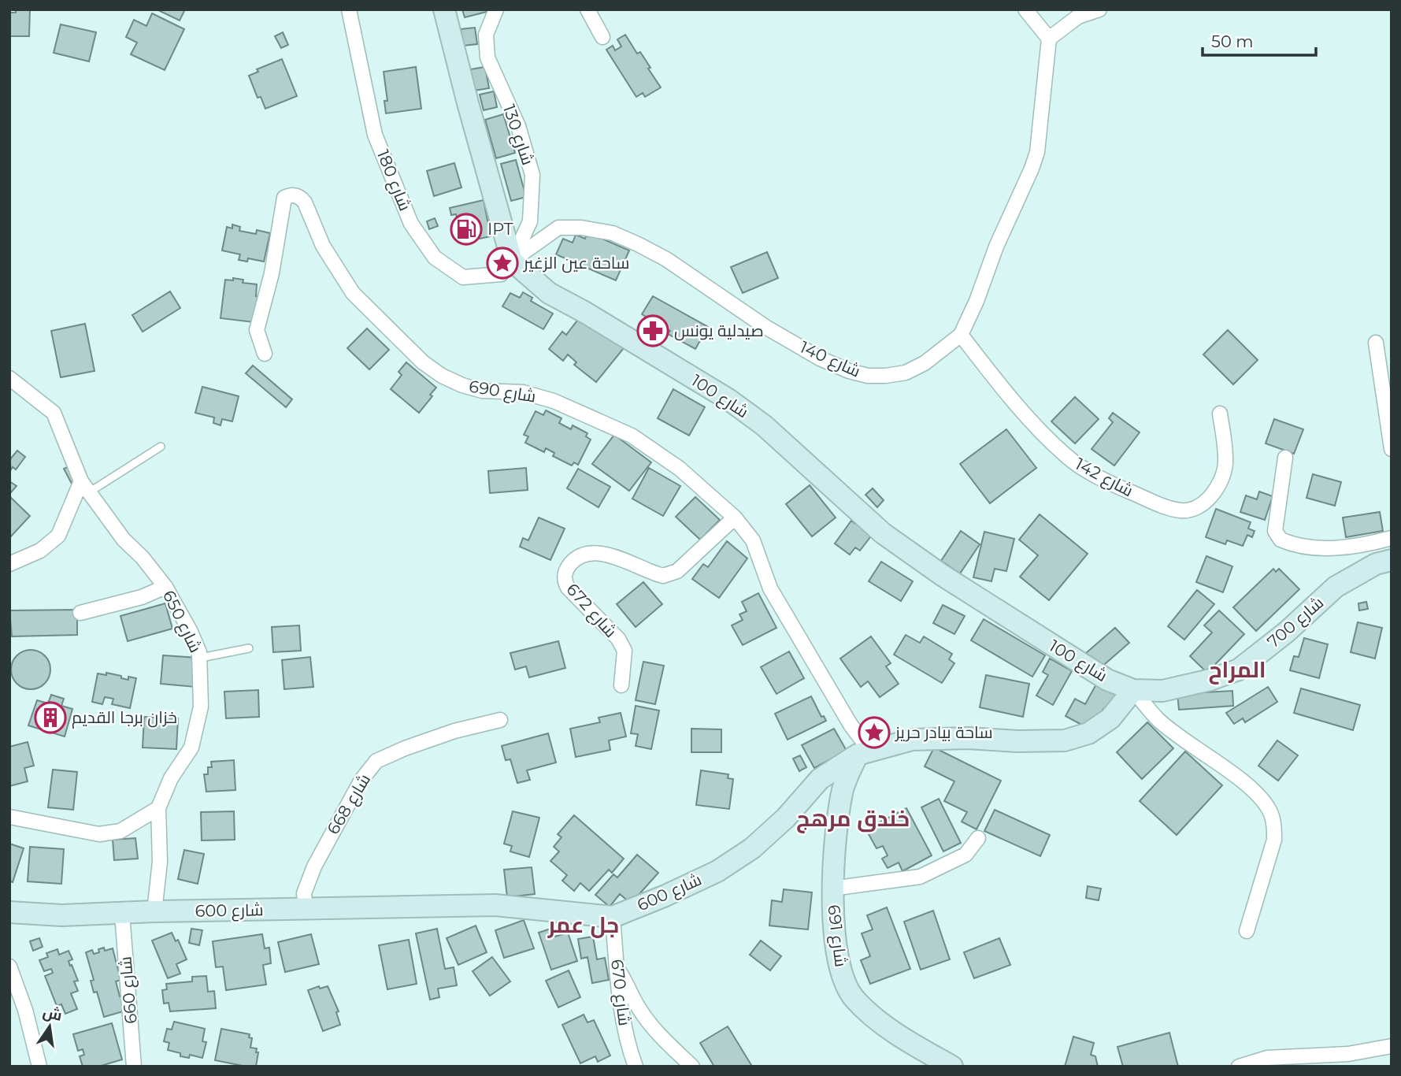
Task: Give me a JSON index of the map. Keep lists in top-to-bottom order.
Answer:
{
  "streets": {
    "main road": [
      "شارع 100",
      "شارع 700",
      "شارع 600",
      "شارع 691"
    ],
    "street": [
      "شارع 130",
      "شارع 180",
      "شارع 140",
      "شارع 690",
      "شارع 142",
      "شارع 672",
      "شارع 650",
      "شارع 668",
      "شارع 660",
      "شارع 670"
    ]
  },
  "crossings": [
    ["شارع 130", "شارع 180"],
    ["شارع 130", "شارع 140"],
    ["شارع 130", "شارع 100"],
    ["شارع 180", "شارع 140"],
    ["شارع 180", "شارع 100"],
    ["شارع 140", "شارع 100"],
    ["شارع 140", "شارع 142"],
    ["شارع 690", "شارع 672"],
    ["شارع 690", "شارع 600"],
    ["شارع 690", "شارع 691"],
    ["شارع 100", "شارع 700"],
    ["شارع 100", "شارع 600"],
    ["شارع 650", "شارع 600"],
    ["شارع 700", "شارع 600"],
    ["شارع 668", "شارع 600"],
    ["شارع 600", "شارع 691"],
    ["شارع 600", "شارع 660"],
    ["شارع 600", "شارع 670"]
  ],
  "districts": ["المراح", "خندق مرهج", "جل عمر"],
  "places": {
    "fuel station": ["IPT"],
    "place": ["ساحة عين الزغير", "ساحة بيادر حريز"],
    "pharmacy": ["صيدلية يونس"],
    "building": ["خزان برجا القديم"]
  },
  "scale_bar": "50 m",
  "north": "top"
}
